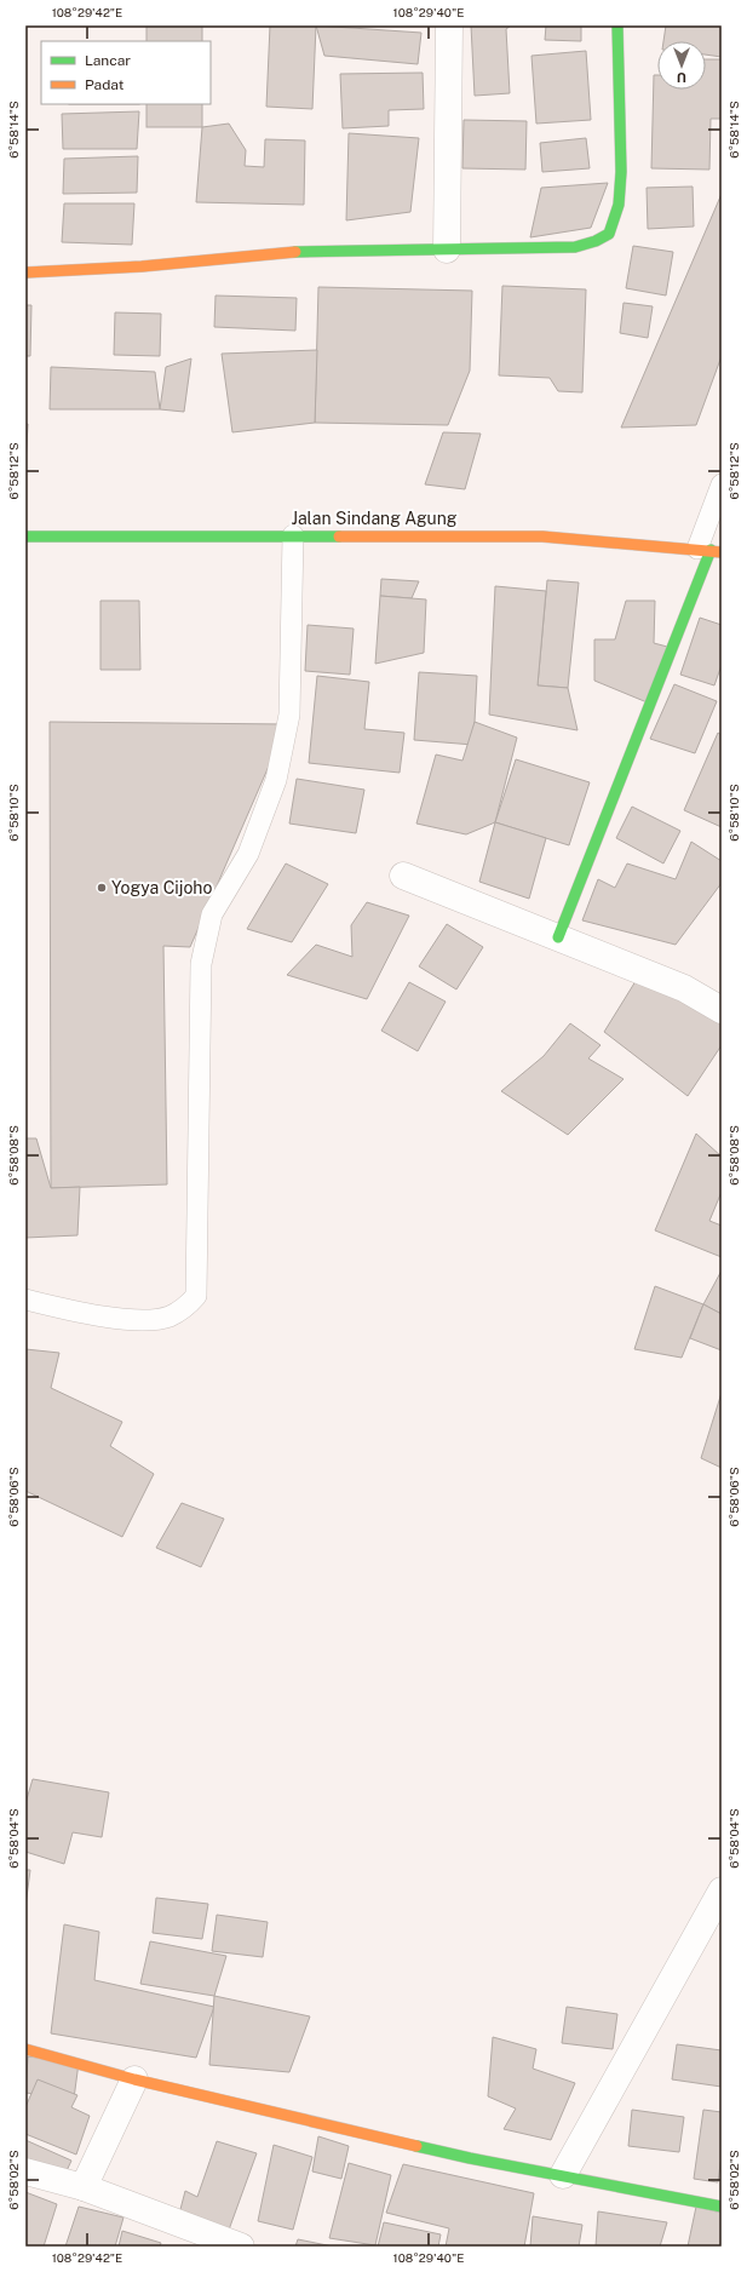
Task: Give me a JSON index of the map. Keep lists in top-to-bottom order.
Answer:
{
  "streets": {
    "street": ["Jalan Sindang Agung"]
  },
  "places": ["Yogya Cijoho"],
  "legend": ["Lancar", "Padat"],
  "north": "bottom",
  "coordinates": [
    "108°29'42\"E",
    "108°29'40\"E",
    "6°58'14\"S",
    "6°58'12\"S",
    "6°58'10\"S",
    "6°58'08\"S",
    "6°58'06\"S",
    "6°58'04\"S",
    "6°58'02\"S"
  ]
}
